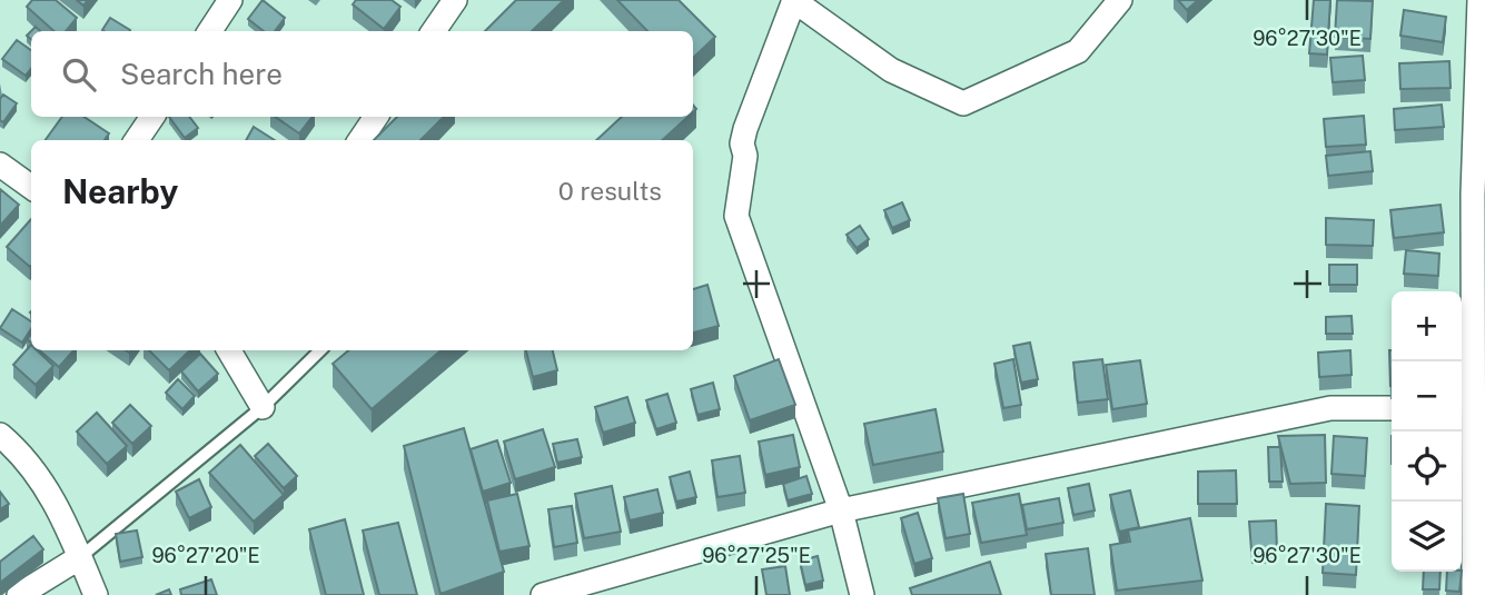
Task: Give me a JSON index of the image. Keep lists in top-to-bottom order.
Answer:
{
  "page": {
    "search": "Search here",
    "heading": ["Nearby", "0 results"],
    "map_buttons": ["+", "−"]
  },
  "coordinates": ["96°27'30\"E", "96°27'20\"E", "96°27'25\"E"]
}
